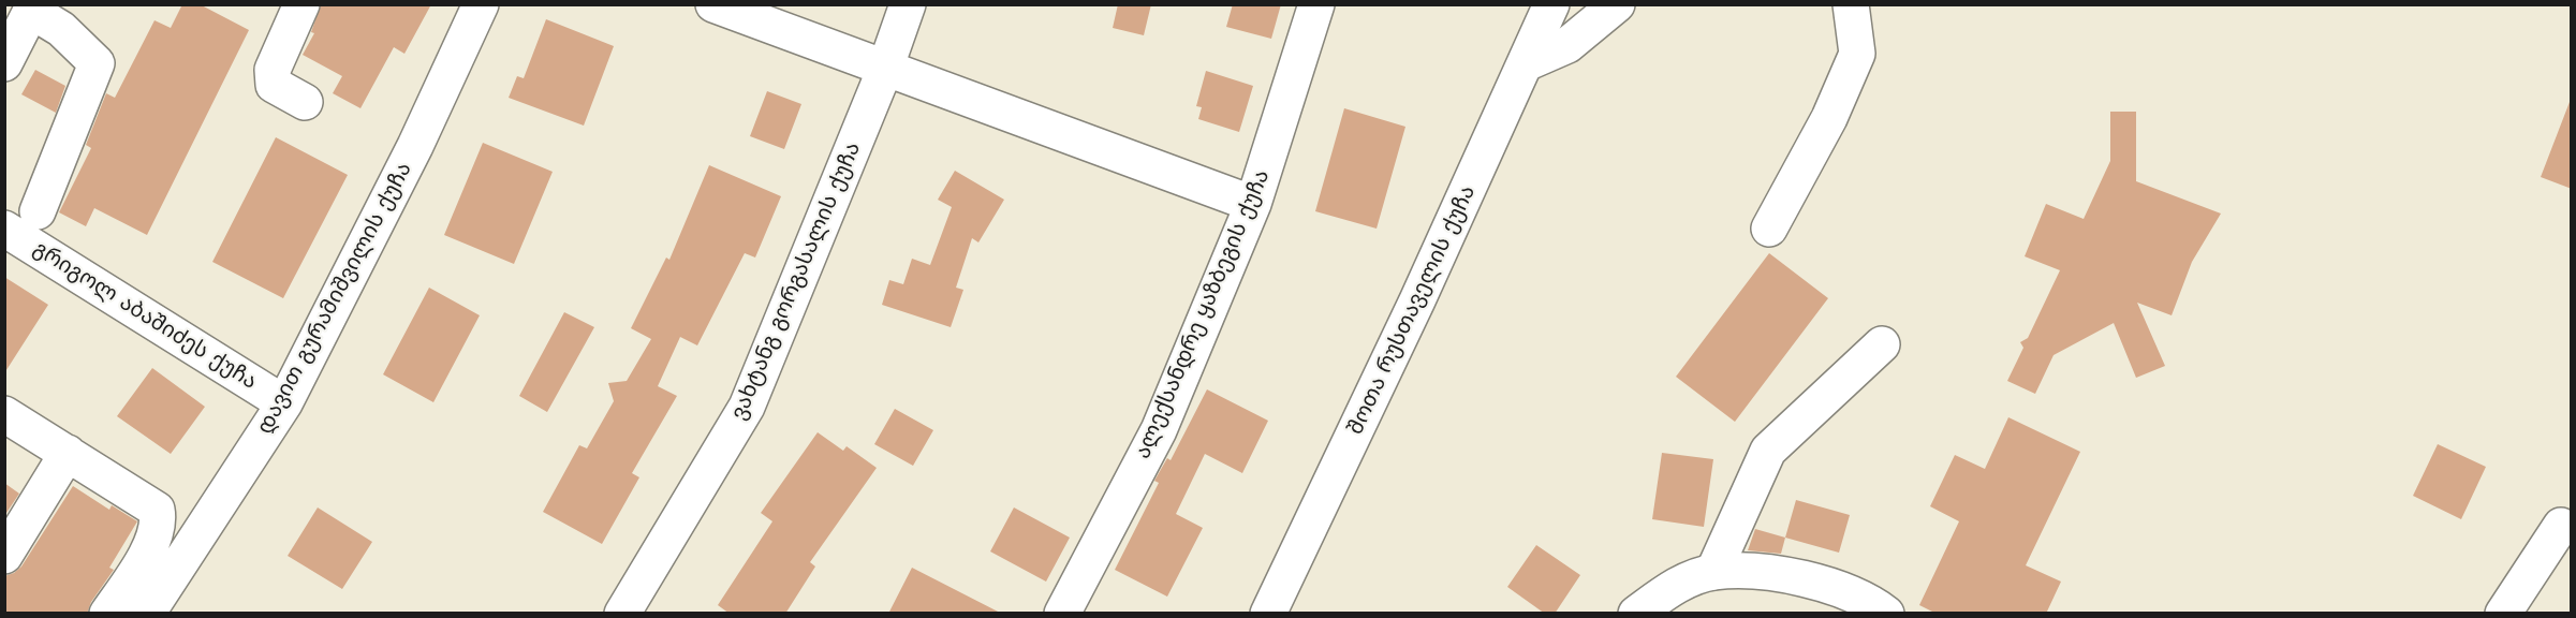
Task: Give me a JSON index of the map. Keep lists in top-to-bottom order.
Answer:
{
  "streets": {
    "street": [
      "ვახტანგ გორგასალის ქუჩა",
      "დავით გურამიშვილის ქუჩა",
      "შოთა რუსთაველის ქუჩა",
      "ალექსანდრე ყაზბეგის ქუჩა",
      "გრიგოლ აბაშიძეს ქუჩა"
    ]
  },
  "crossings": [
    ["დავით გურამიშვილის ქუჩა", "გრიგოლ აბაშიძეს ქუჩა"]
  ]
}
